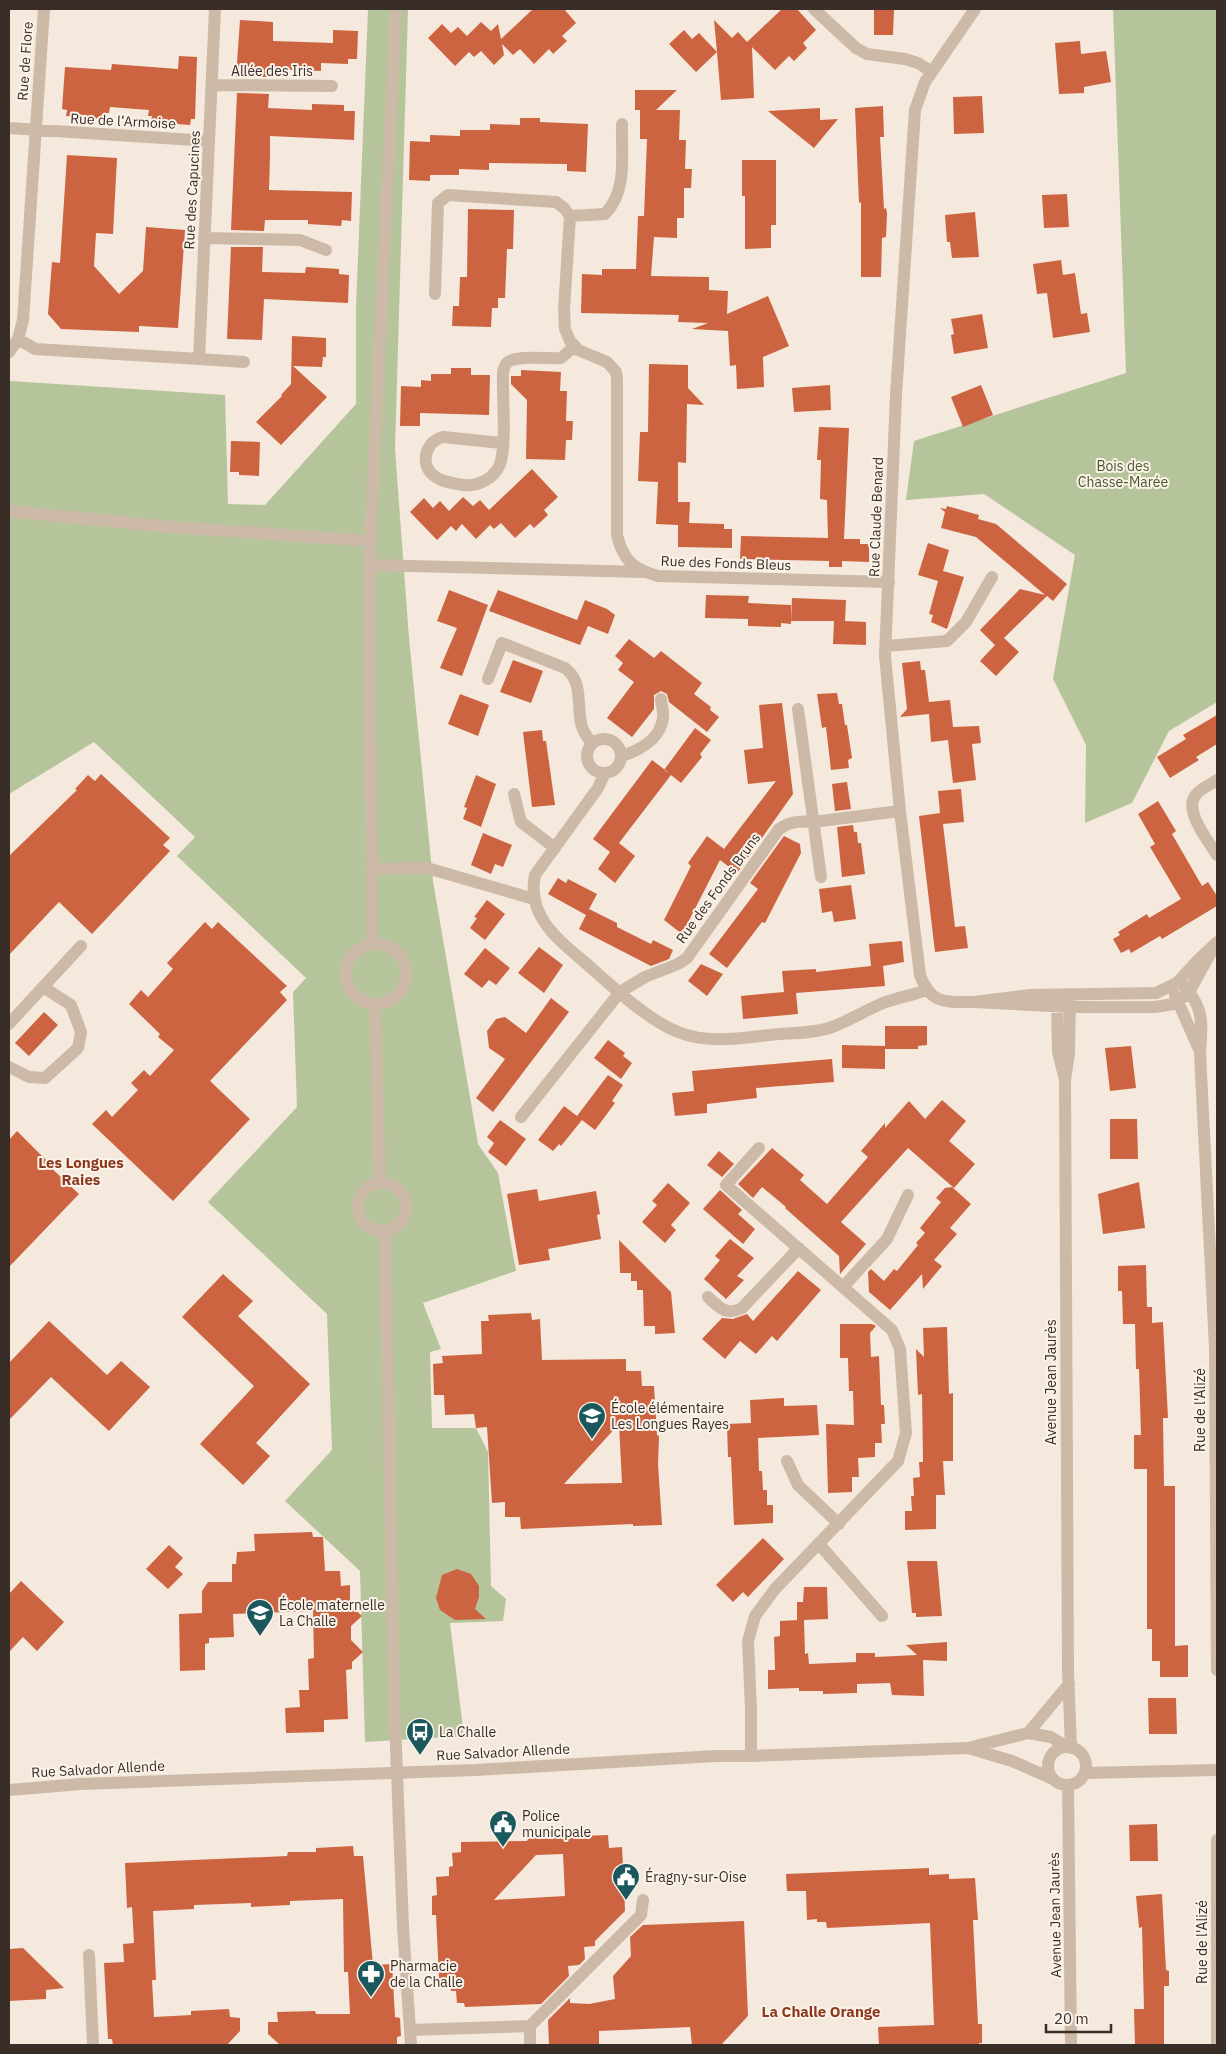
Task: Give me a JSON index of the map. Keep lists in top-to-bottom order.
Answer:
{
  "streets": {
    "street": [
      "Rue de Flore",
      "Allée des Iris",
      "Rue de l’Armoise",
      "Rue des Capucines",
      "Rue Claude Benard",
      "Rue des Fonds Bleus",
      "Rue des Fonds Bruns",
      "Avenue Jean Jaurès",
      "Rue de l'Alizé",
      "Rue Salvador Allende"
    ]
  },
  "crossings": [
    ["Rue de Flore", "Rue de l’Armoise"],
    ["Allée des Iris", "Rue des Capucines"],
    ["Rue de l’Armoise", "Rue des Capucines"],
    ["Rue Claude Benard", "Rue des Fonds Bleus"],
    ["Rue Claude Benard", "Rue des Fonds Bruns"],
    ["Avenue Jean Jaurès", "Rue Salvador Allende"]
  ],
  "districts": ["Les Longues Raies", "La Challe Orange"],
  "parks": ["Bois des Chasse-Marée"],
  "places": {
    "school or university": ["École élémentaire Les Longues Rayes", "École maternelle La Challe"],
    "bus stop": ["La Challe"],
    "public building": ["Police municipale", "Éragny-sur-Oise"],
    "pharmacy": ["Pharmacie de la Challe"]
  },
  "scale_bar": "20 m"
}
